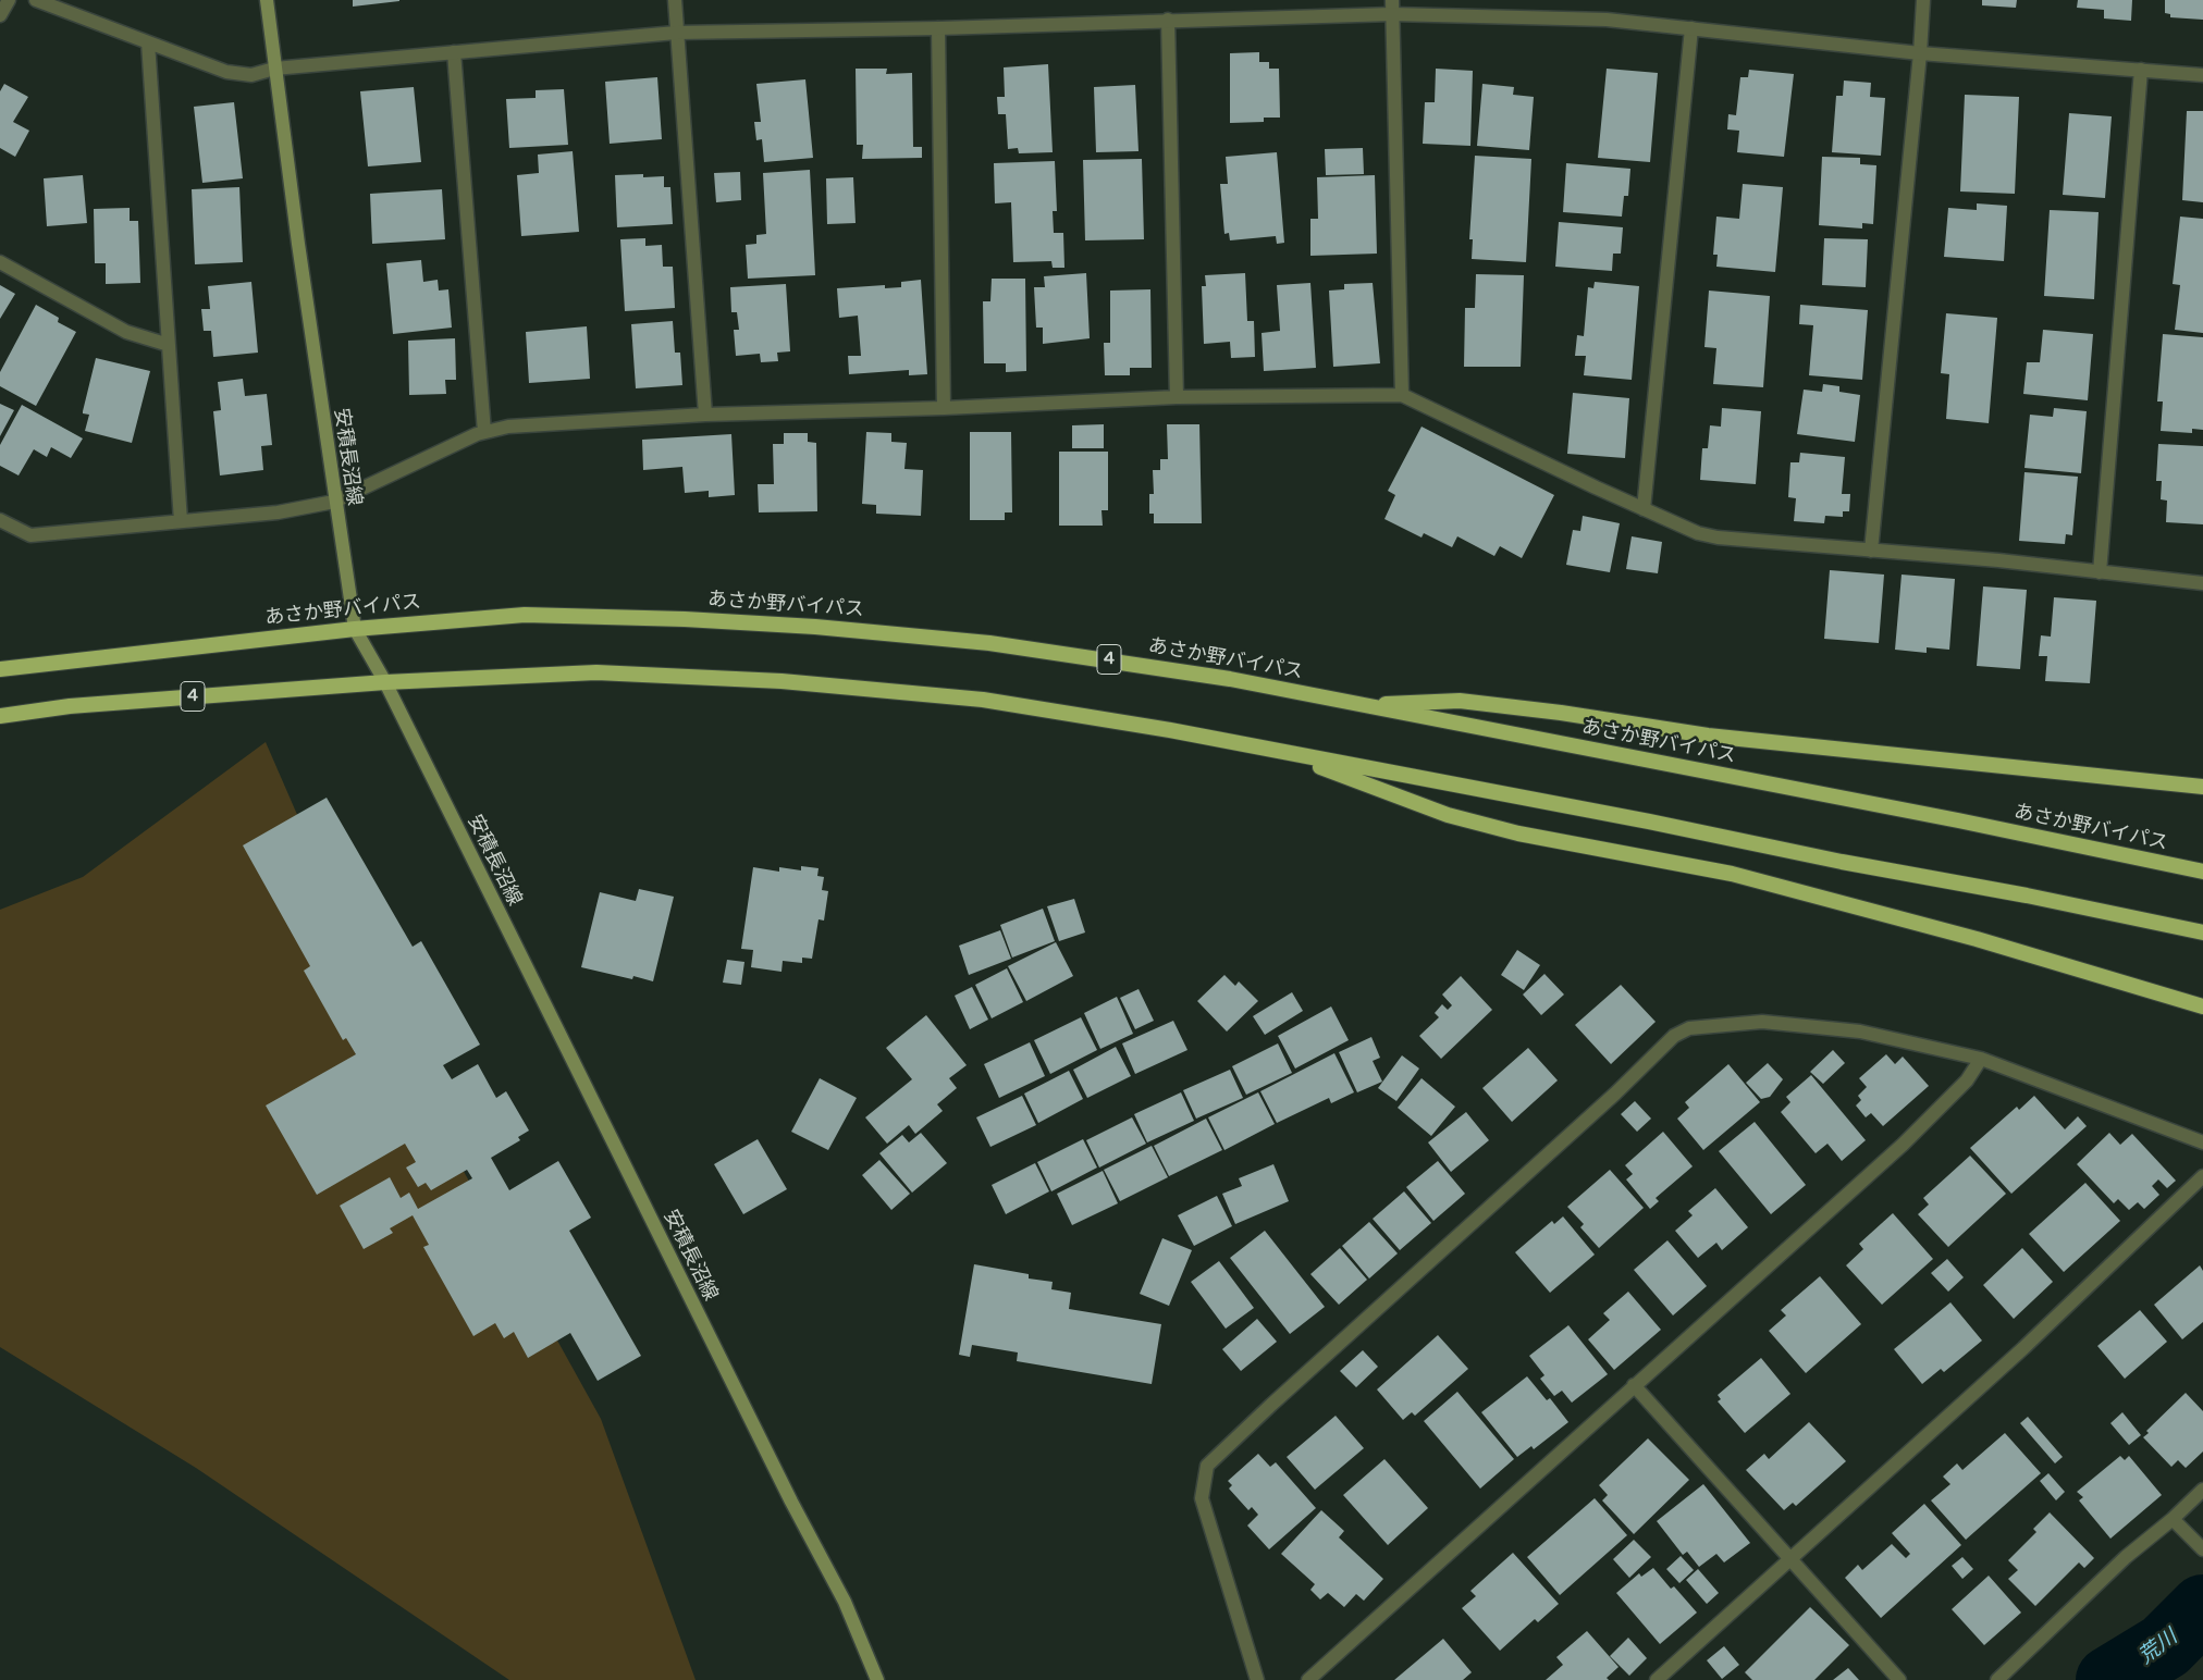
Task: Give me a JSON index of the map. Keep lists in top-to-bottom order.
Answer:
{
  "streets": {
    "highway": ["あさか野バイパス", "4"],
    "main road": ["安積長沼線"]
  },
  "crossings": [
    ["安積長沼線", "あさか野バイパス"],
    ["安積長沼線", "4"]
  ],
  "water": ["荒川"]
}
